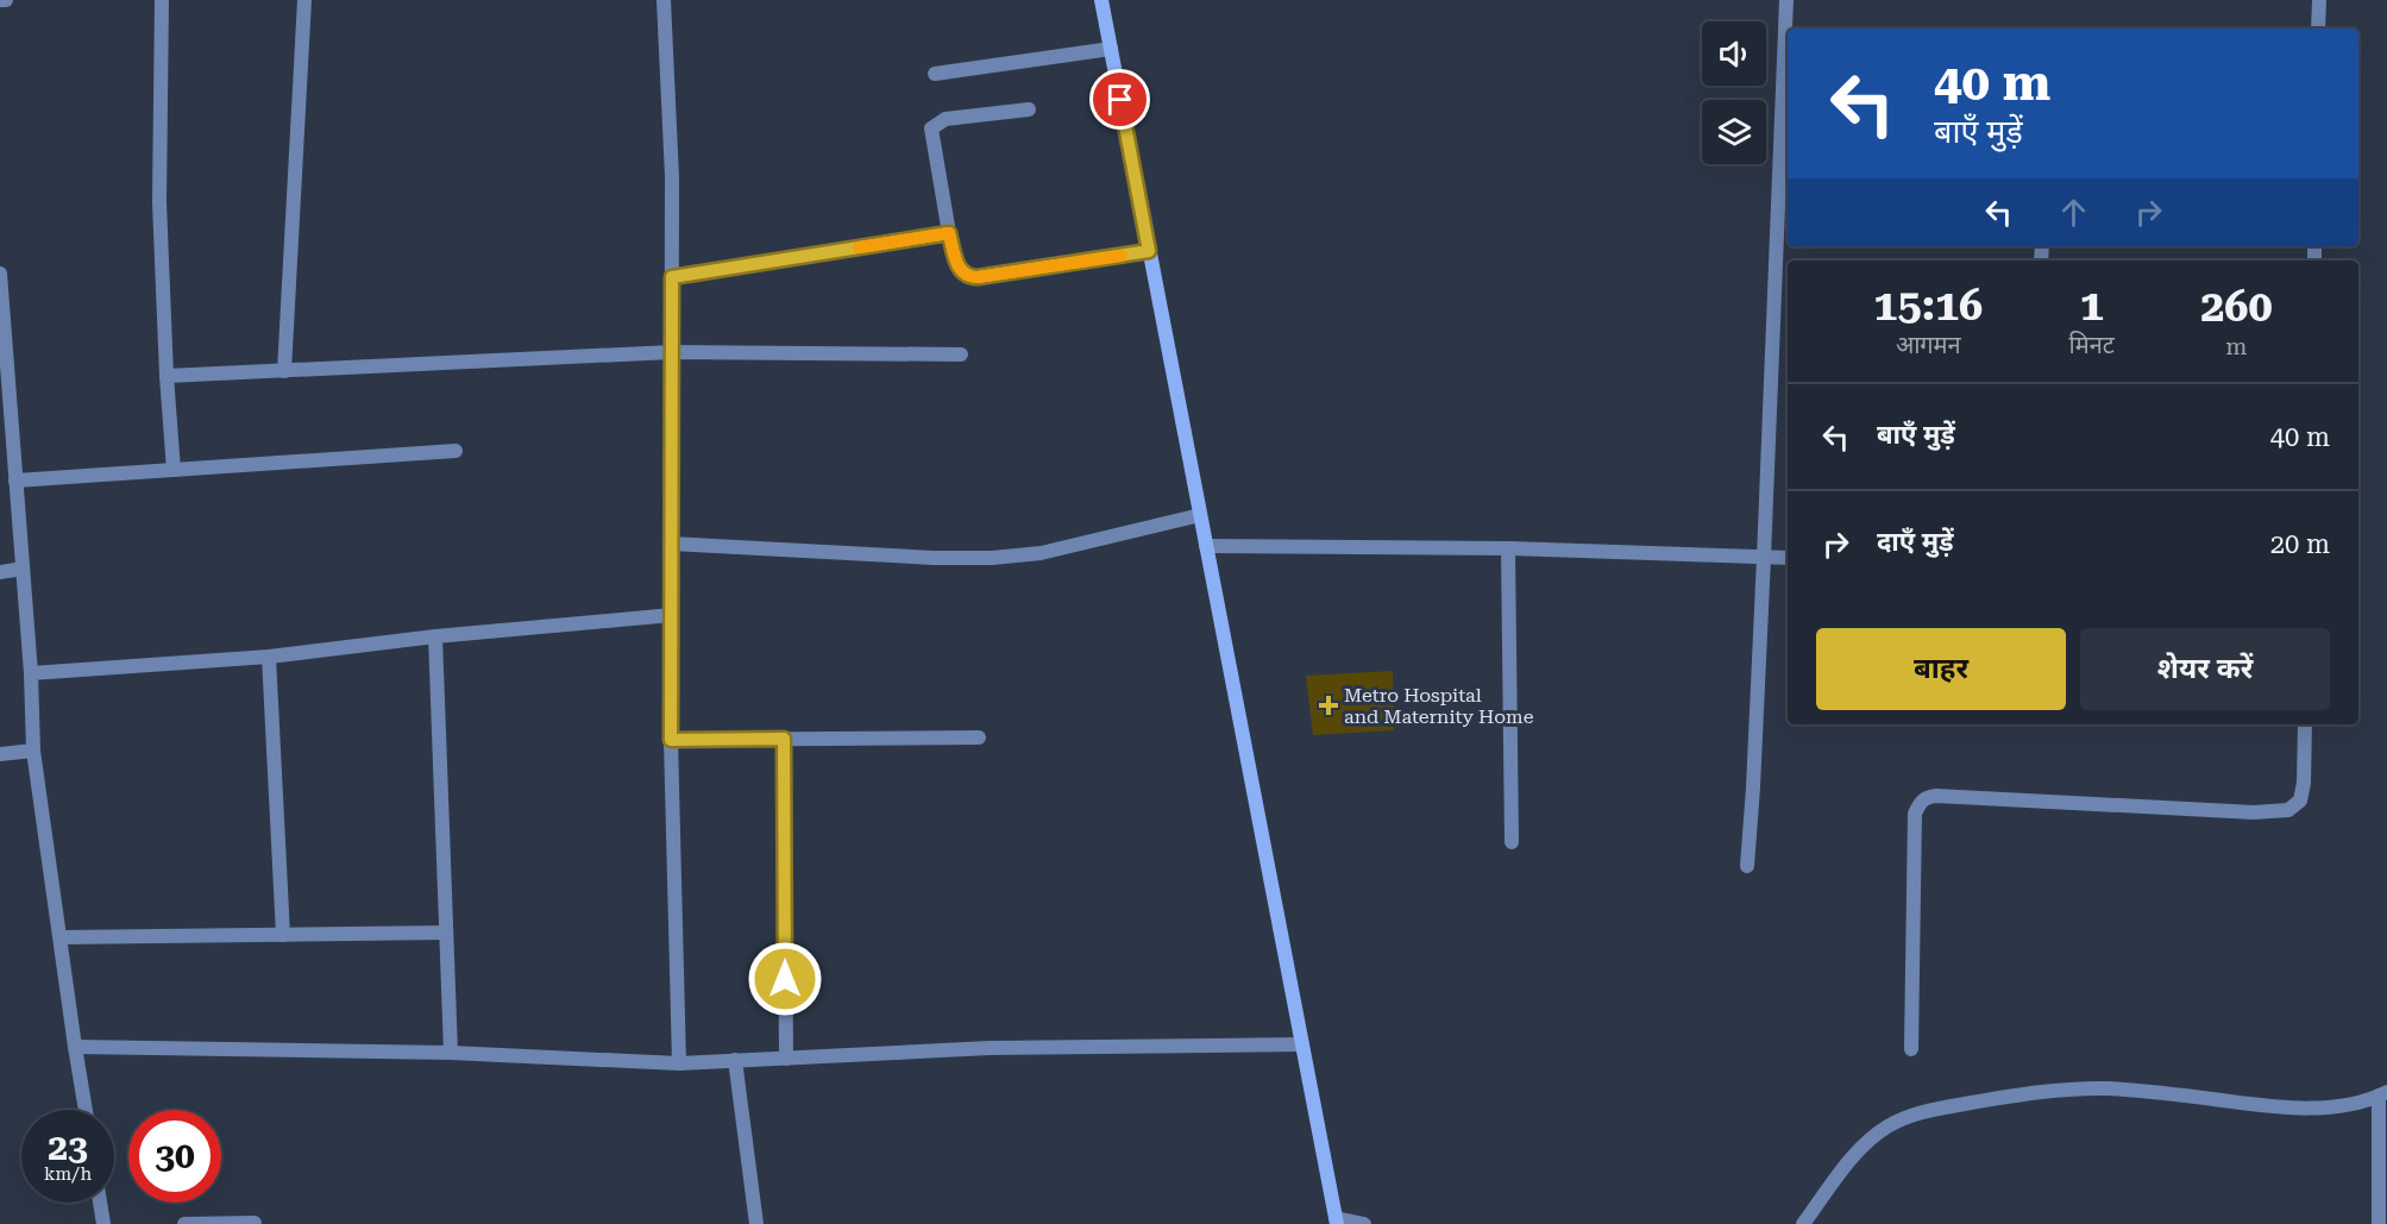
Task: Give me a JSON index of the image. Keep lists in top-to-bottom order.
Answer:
{
  "places": {
    "health": ["Metro Hospital and Maternity Home"]
  },
  "page": {
    "turn": ["40 m", "बाएँ मुड़ें"],
    "eta": [
      "15:16",
      "आगमन",
      "1",
      "मिनट",
      "260",
      "m"
    ],
    "list": [
      {
        "name": "बाएँ मुड़ें",
        "value": "40 m"
      },
      {
        "name": "दाएँ मुड़ें",
        "value": "20 m"
      }
    ],
    "buttons": ["बाहर", "शेयर करें"],
    "speed": "23 km/h",
    "limit": "30"
  }
}
